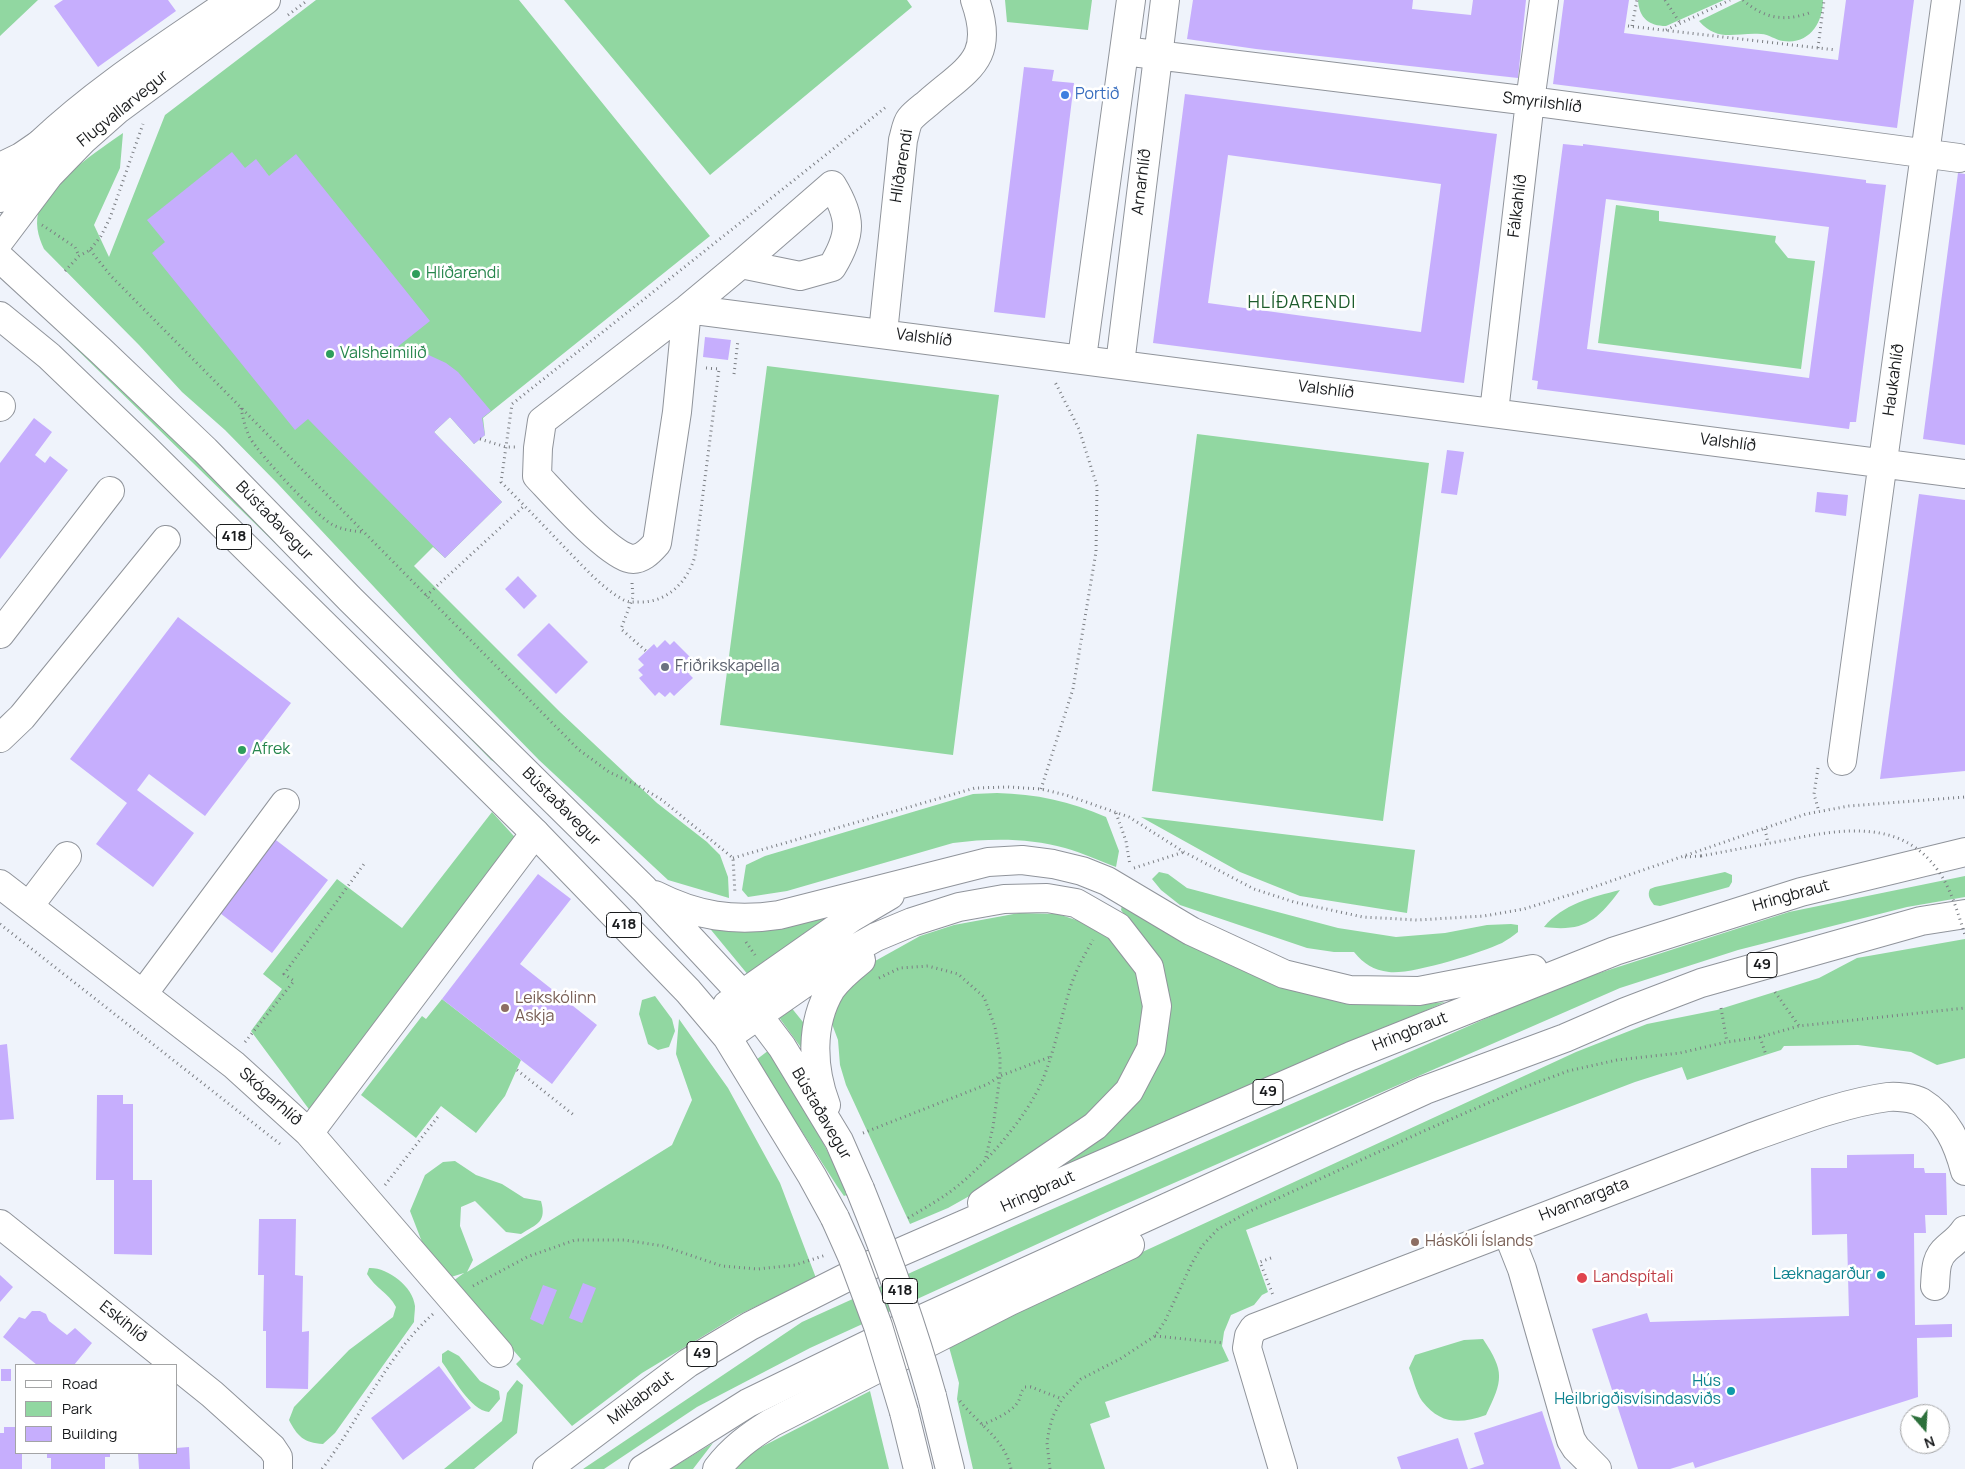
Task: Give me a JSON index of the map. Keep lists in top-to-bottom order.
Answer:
{
  "streets": {
    "main road": [
      "Smyrilshlíð",
      "Flugvallarvegur",
      "Hlíðarendi",
      "Arnarhlíð",
      "Fálkahlíð",
      "Valshlíð",
      "Haukahlíð",
      "Bústaðavegur",
      "418",
      "Hringbraut",
      "49",
      "Skógarhlíð",
      "Hvannargata",
      "Eskihlíð",
      "Miklabraut"
    ]
  },
  "crossings": [
    ["Smyrilshlíð", "Arnarhlíð"],
    ["Smyrilshlíð", "Fálkahlíð"],
    ["Smyrilshlíð", "Haukahlíð"],
    ["Hlíðarendi", "Valshlíð"],
    ["Arnarhlíð", "Valshlíð"],
    ["Fálkahlíð", "Valshlíð"],
    ["Valshlíð", "Haukahlíð"],
    ["Hringbraut", "Miklabraut"]
  ],
  "districts": ["HLÍÐARENDI"],
  "places": [
    "Portið",
    "Hlíðarendi",
    "Valsheimilið",
    "Friðrikskapella",
    "Afrek",
    "Leikskólinn Askja",
    "Háskóli Íslands",
    "Læknagarður",
    "Landspítali",
    "Hús Heilbrigðisvísindasviðs"
  ],
  "legend": ["Road", "Park", "Building"],
  "north": "bottom"
}
